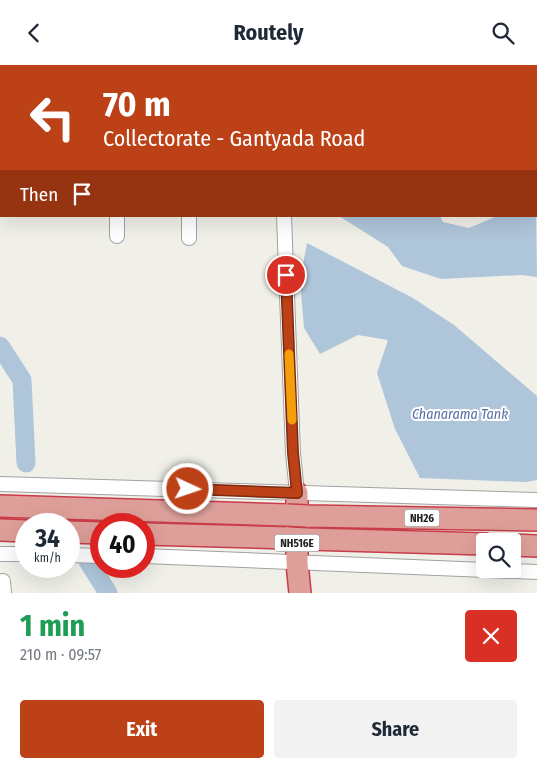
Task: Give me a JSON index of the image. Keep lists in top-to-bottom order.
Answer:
{
  "streets": {
    "highway": ["NH26", "NH516E"]
  },
  "water": ["Chanarama Tank"],
  "page": {
    "header": "Routely",
    "turn": ["70 m", "Collectorate - Gantyada Road"],
    "then": "Then",
    "speed": "34 km/h",
    "limit": "40",
    "heading": ["1 min", "210 m · 09:57"],
    "buttons": ["Exit", "Share"]
  }
}
